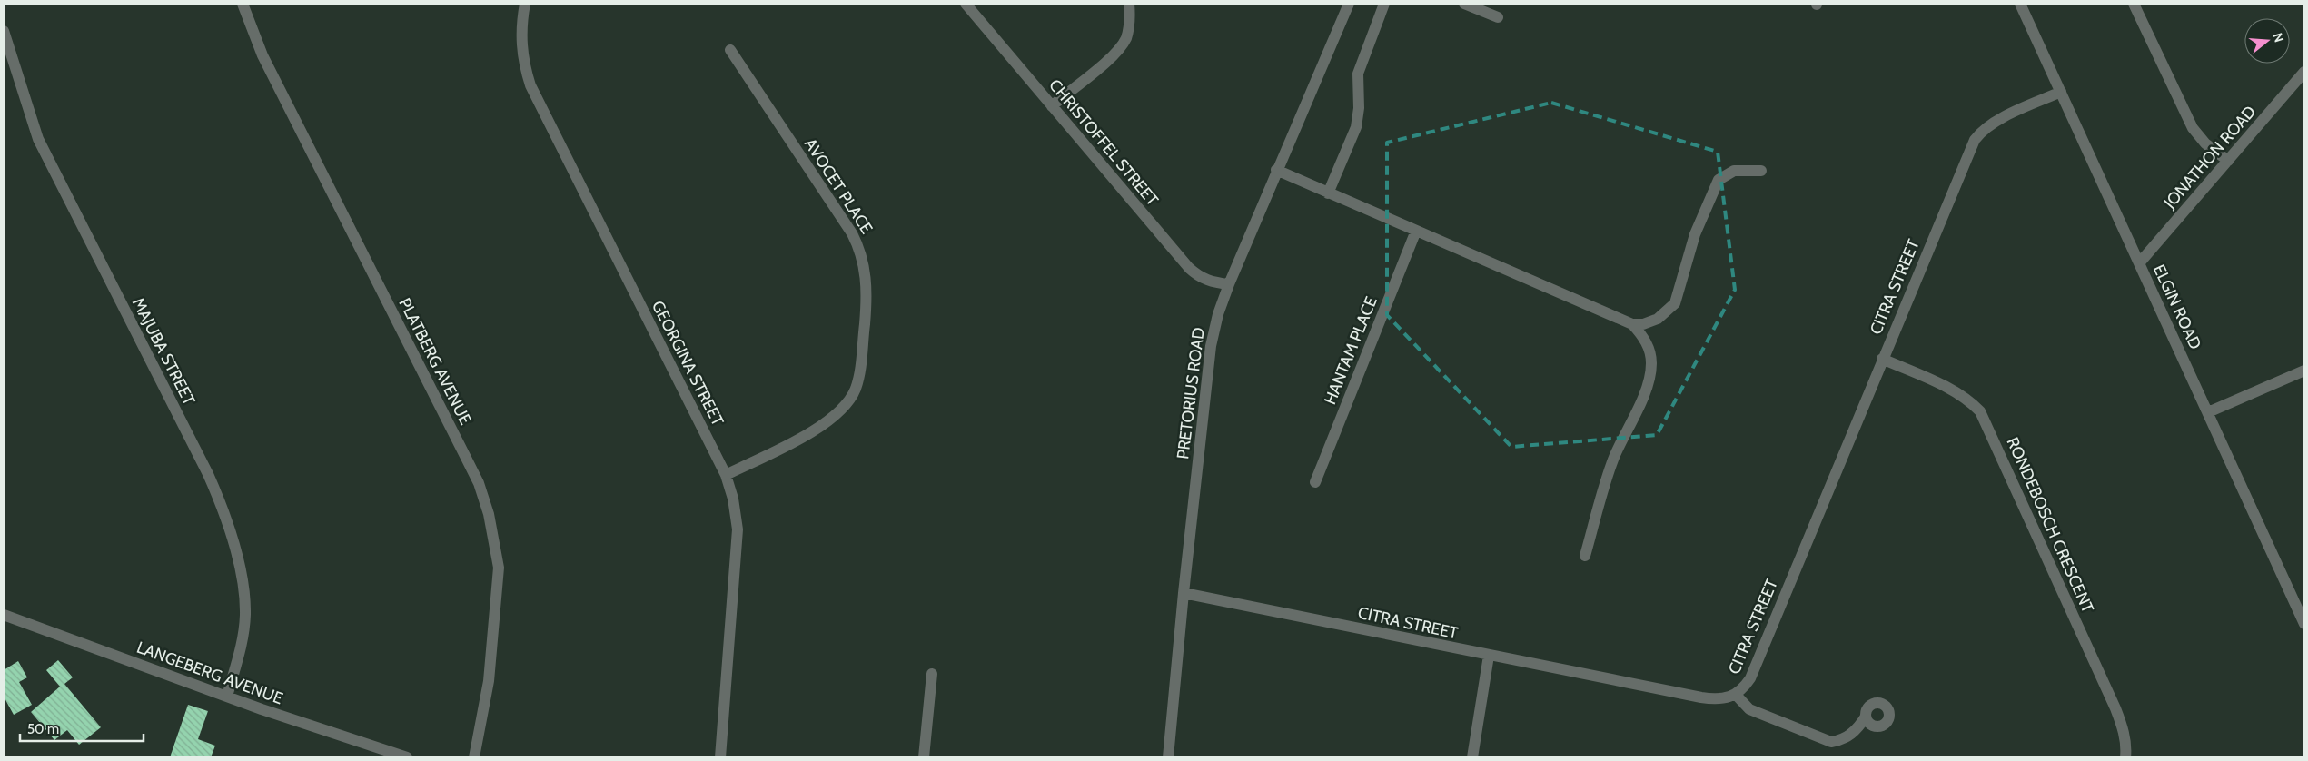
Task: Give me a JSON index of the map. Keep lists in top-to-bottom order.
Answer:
{
  "streets": {
    "street": [
      "CHRISTOFFEL STREET",
      "JONATHON ROAD",
      "AVOCET PLACE",
      "CITRA STREET",
      "ELGIN ROAD",
      "HANTAM PLACE",
      "MAJUBA STREET",
      "PLATBERG AVENUE",
      "GEORGINA STREET",
      "PRETORIUS ROAD",
      "RONDEBOSCH CRESCENT",
      "LANGEBERG AVENUE"
    ]
  },
  "crossings": [
    ["CHRISTOFFEL STREET", "PRETORIUS ROAD"],
    ["JONATHON ROAD", "ELGIN ROAD"],
    ["AVOCET PLACE", "GEORGINA STREET"],
    ["CITRA STREET", "ELGIN ROAD"],
    ["CITRA STREET", "PRETORIUS ROAD"],
    ["CITRA STREET", "RONDEBOSCH CRESCENT"],
    ["MAJUBA STREET", "LANGEBERG AVENUE"]
  ],
  "scale_bar": "50 m",
  "north": "right"
}
